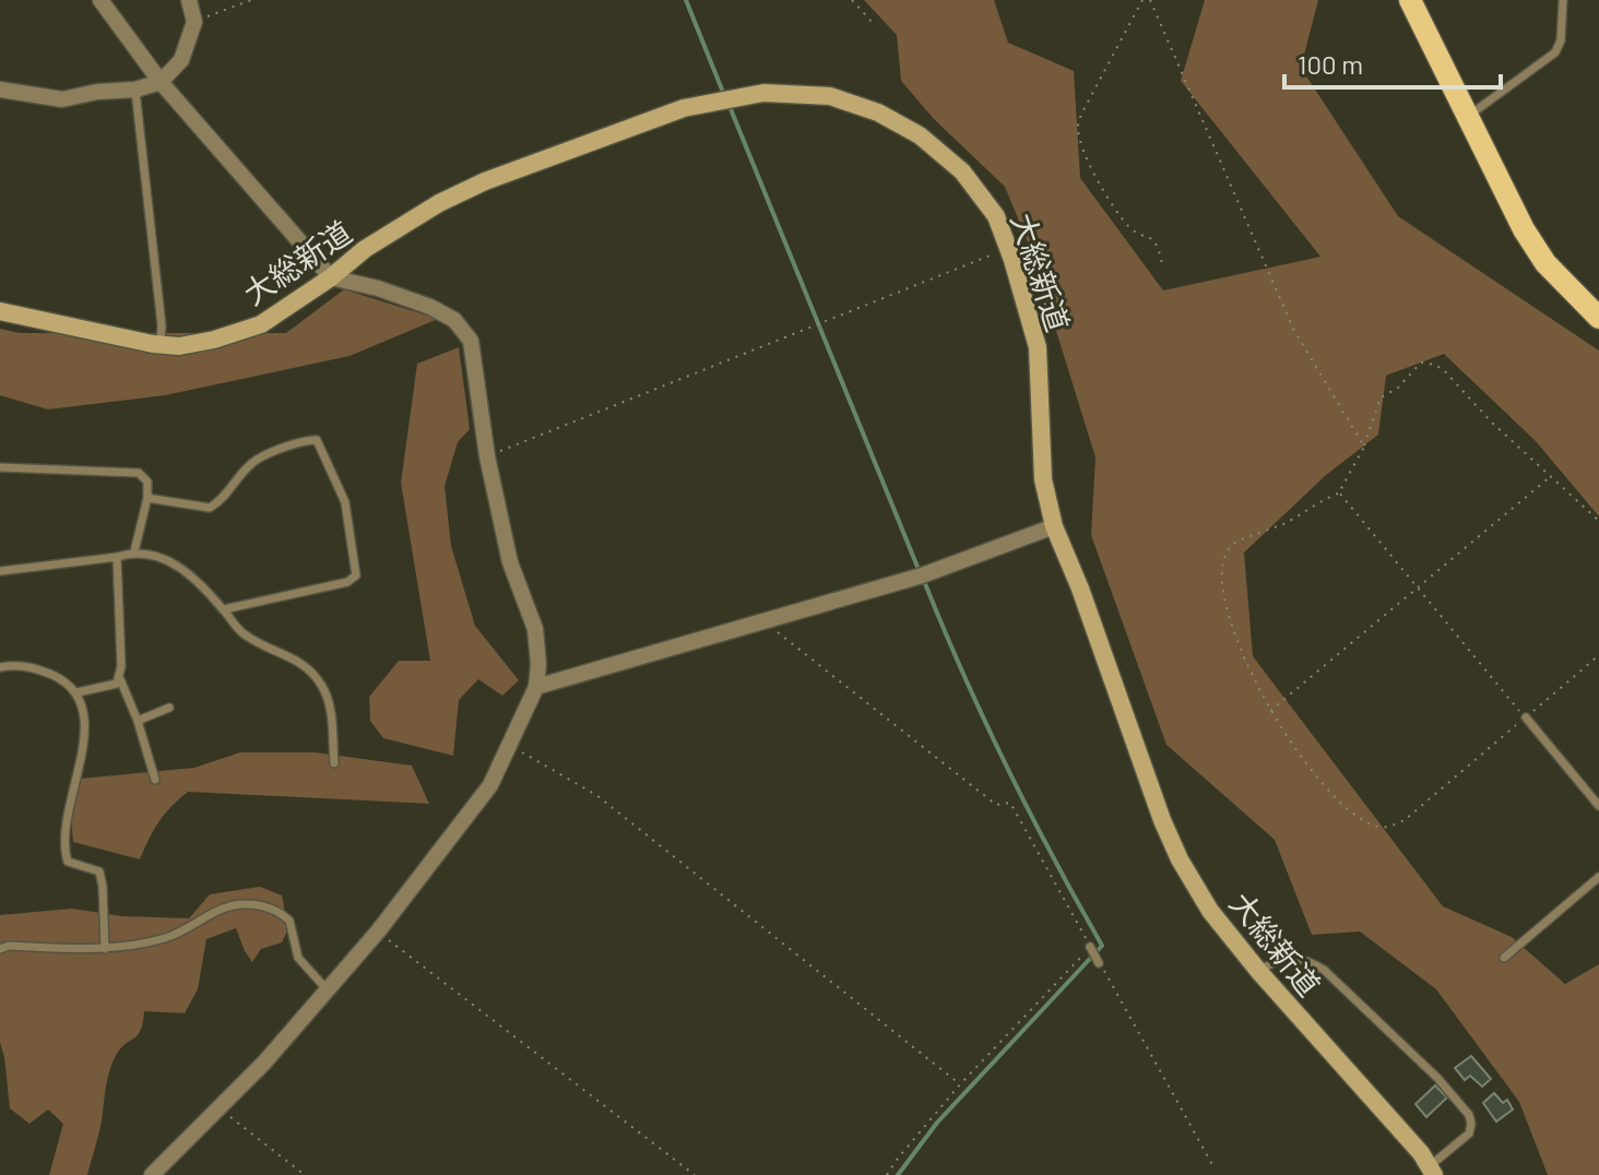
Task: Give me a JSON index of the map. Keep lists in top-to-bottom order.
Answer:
{
  "streets": {
    "street": ["大総新道"]
  },
  "scale_bar": "100 m"
}
